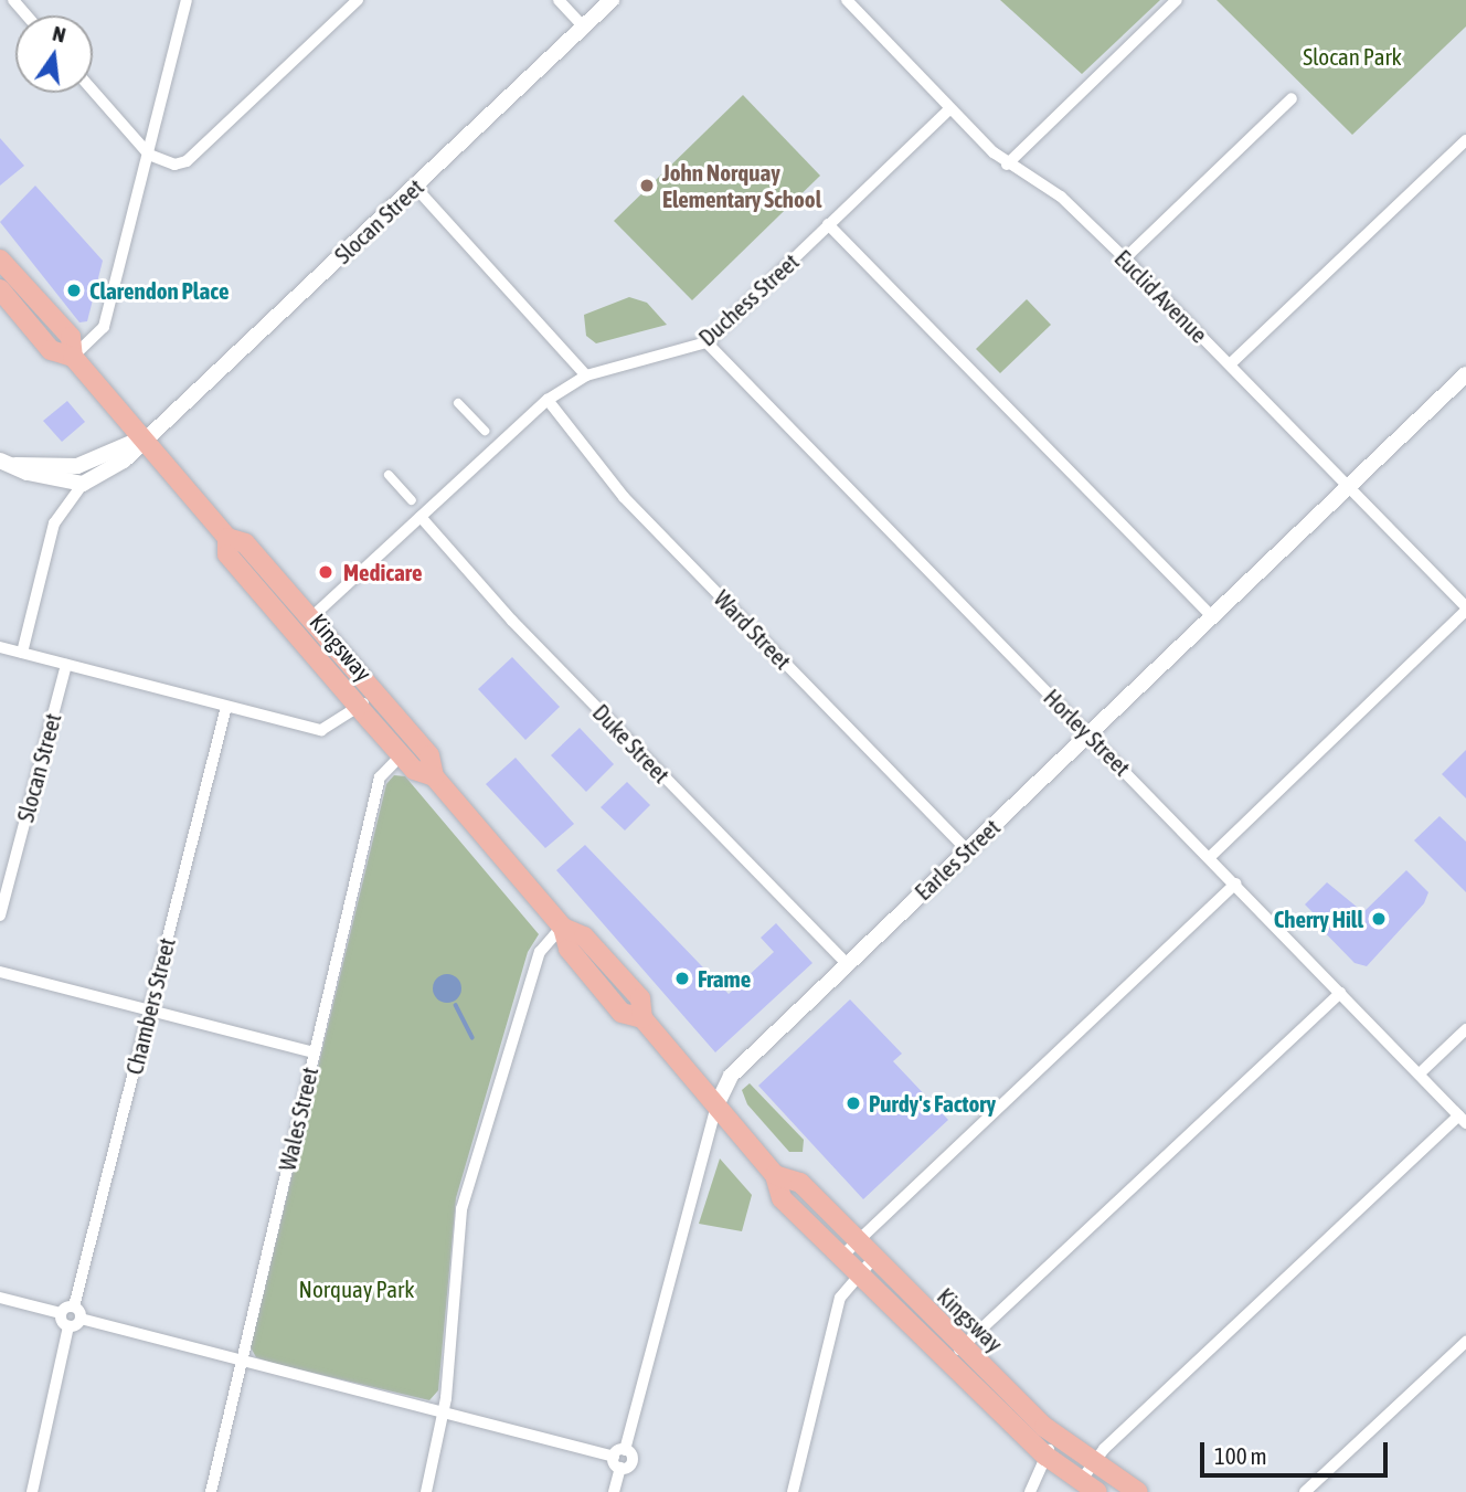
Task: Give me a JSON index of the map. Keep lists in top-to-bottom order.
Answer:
{
  "streets": {
    "main road": ["Kingsway"],
    "street": [
      "Slocan Street",
      "Euclid Avenue",
      "Duchess Street",
      "Ward Street",
      "Horley Street",
      "Duke Street",
      "Earles Street",
      "Chambers Street",
      "Wales Street"
    ]
  },
  "crossings": [
    ["Slocan Street", "Kingsway"],
    ["Euclid Avenue", "Duchess Street"],
    ["Euclid Avenue", "Earles Street"],
    ["Duchess Street", "Ward Street"],
    ["Duchess Street", "Kingsway"],
    ["Duchess Street", "Horley Street"],
    ["Duchess Street", "Duke Street"],
    ["Ward Street", "Earles Street"],
    ["Kingsway", "Earles Street"],
    ["Kingsway", "Wales Street"],
    ["Horley Street", "Earles Street"],
    ["Duke Street", "Earles Street"]
  ],
  "parks": ["Slocan Park", "Norquay Park"],
  "places": [
    "John Norquay Elementary School",
    "Clarendon Place",
    "Medicare",
    "Cherry Hill",
    "Frame",
    "Purdy's Factory"
  ],
  "scale_bar": "100 m",
  "north": "top"
}
